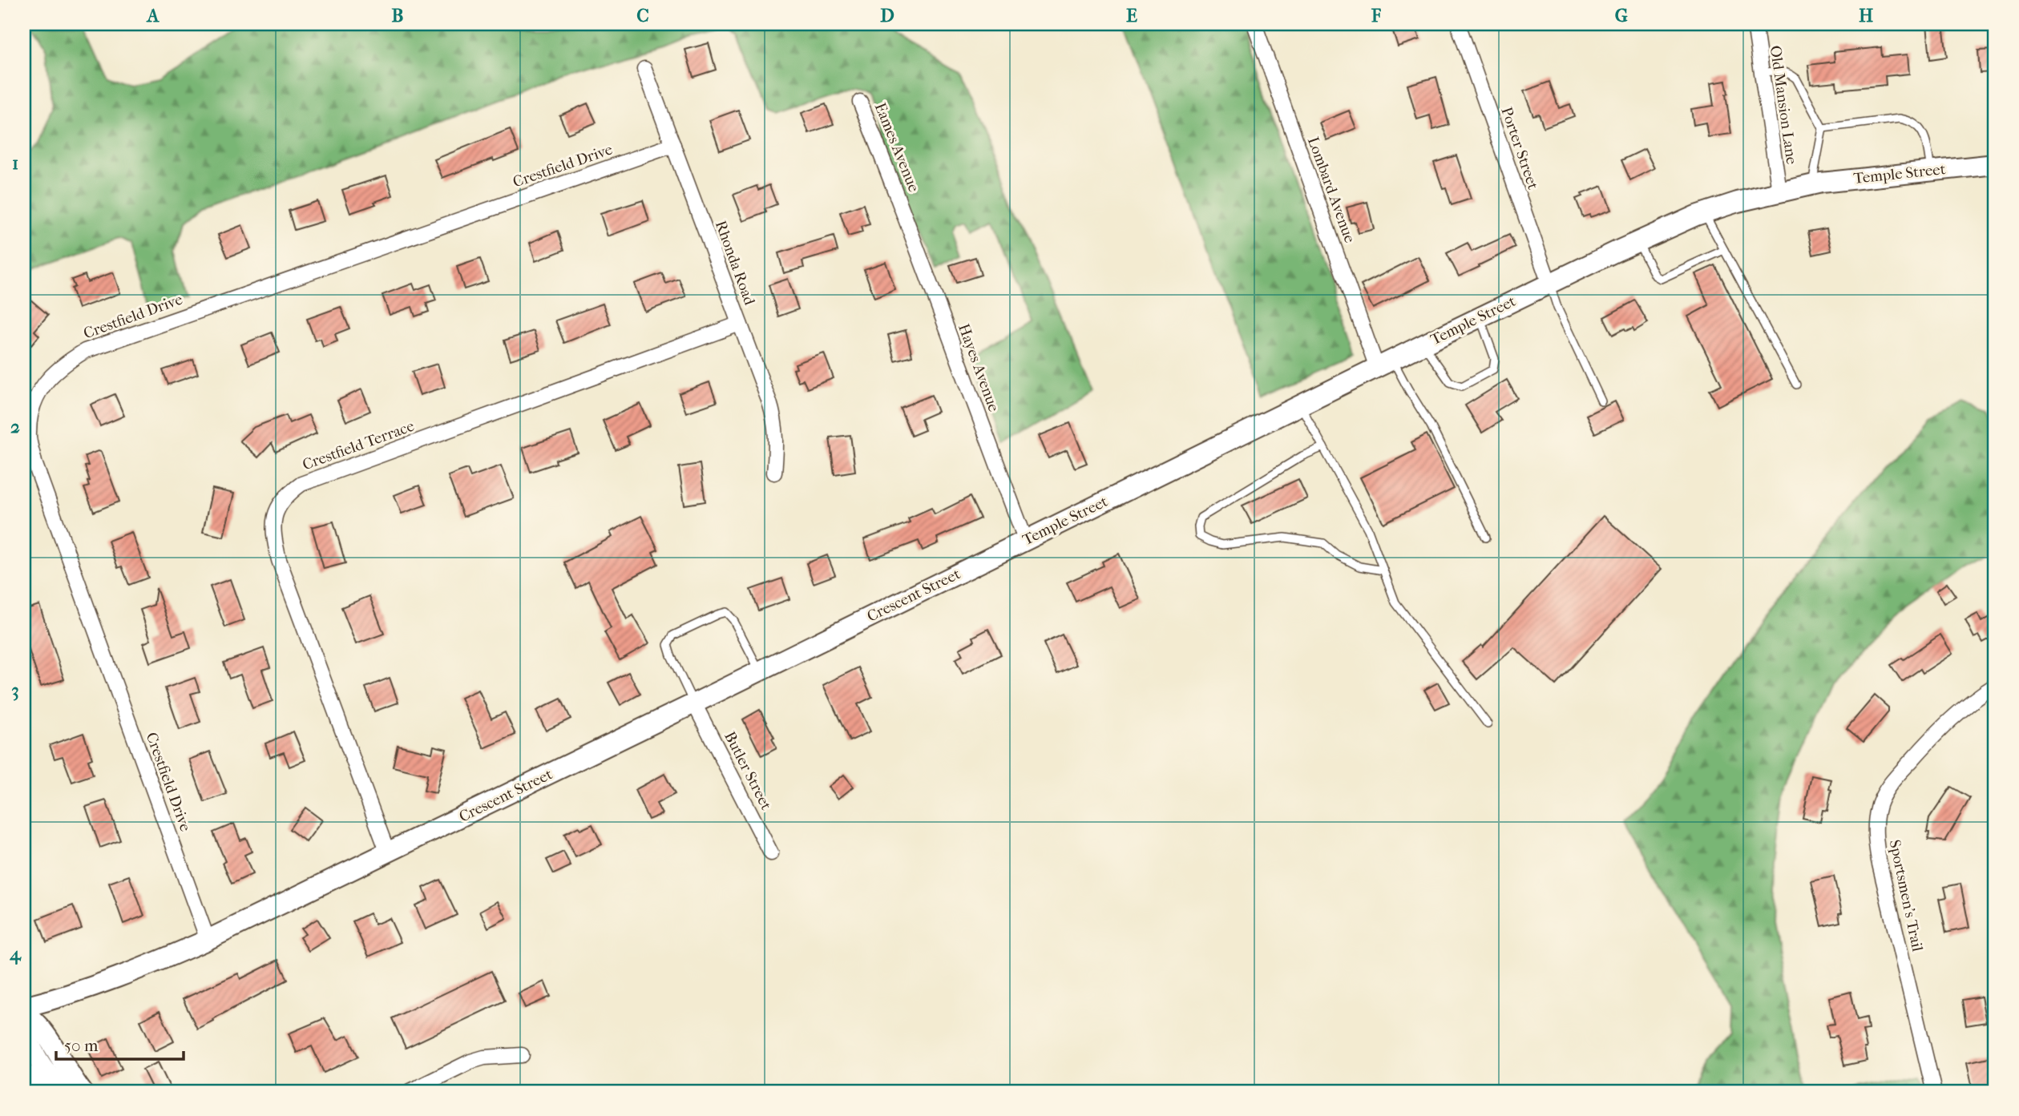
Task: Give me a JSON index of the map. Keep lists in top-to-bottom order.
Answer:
{
  "streets": {
    "main road": ["Temple Street", "Crescent Street"],
    "street": [
      "Old Mansion Lane",
      "Eames Avenue",
      "Porter Street",
      "Crestfield Drive",
      "Lombard Avenue",
      "Rhonda Road",
      "Hayes Avenue",
      "Crestfield Terrace",
      "Butler Street",
      "Sportsmen's Trail"
    ]
  },
  "crossings": [
    ["Old Mansion Lane", "Temple Street"],
    ["Eames Avenue", "Hayes Avenue"],
    ["Porter Street", "Temple Street"],
    ["Crestfield Drive", "Rhonda Road"],
    ["Crestfield Drive", "Crescent Street"],
    ["Temple Street", "Lombard Avenue"],
    ["Temple Street", "Hayes Avenue"],
    ["Temple Street", "Crescent Street"],
    ["Rhonda Road", "Crestfield Terrace"],
    ["Crestfield Terrace", "Crescent Street"],
    ["Crescent Street", "Butler Street"]
  ],
  "scale_bar": "50 m",
  "grid": {
    "columns": [
      "A",
      "B",
      "C",
      "D",
      "E",
      "F",
      "G",
      "H"
    ],
    "rows": [
      "1",
      "2",
      "3",
      "4"
    ]
  }
}
